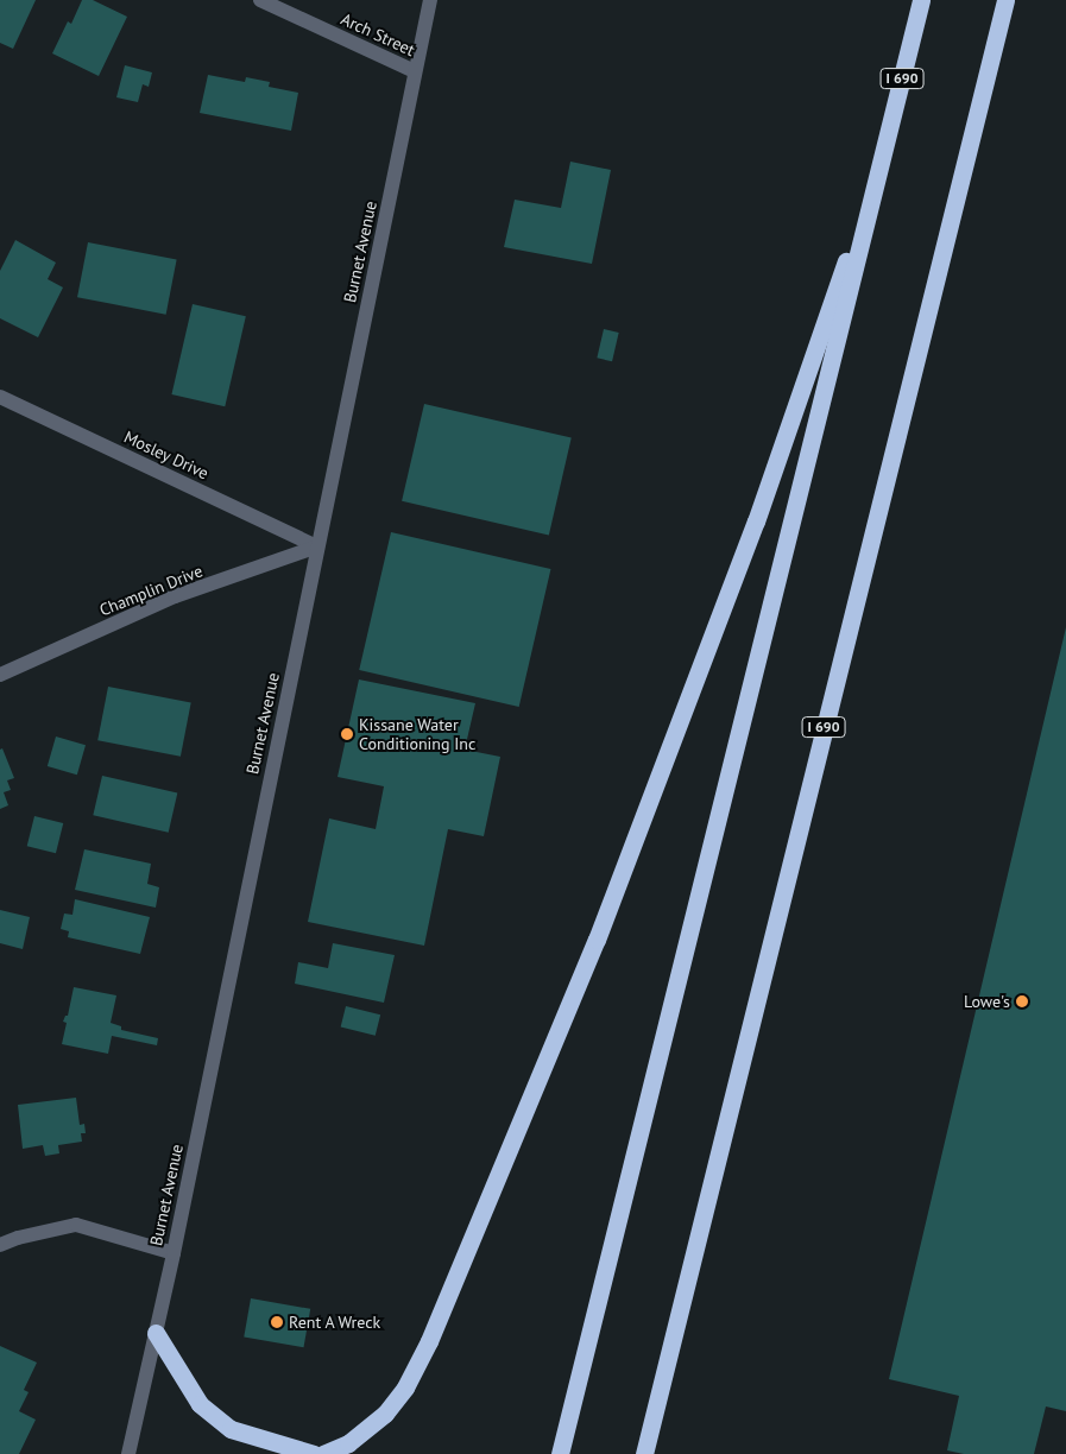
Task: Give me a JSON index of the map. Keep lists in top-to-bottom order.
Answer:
{
  "streets": {
    "highway": ["I 690"],
    "street": [
      "Arch Street",
      "Burnet Avenue",
      "Mosley Drive",
      "Champlin Drive"
    ]
  },
  "crossings": [
    ["Arch Street", "Burnet Avenue"],
    ["Burnet Avenue", "Mosley Drive"],
    ["Burnet Avenue", "Champlin Drive"],
    ["Mosley Drive", "Champlin Drive"]
  ],
  "places": ["Kissane Water Conditioning Inc", "Lowe's", "Rent A Wreck"]
}
